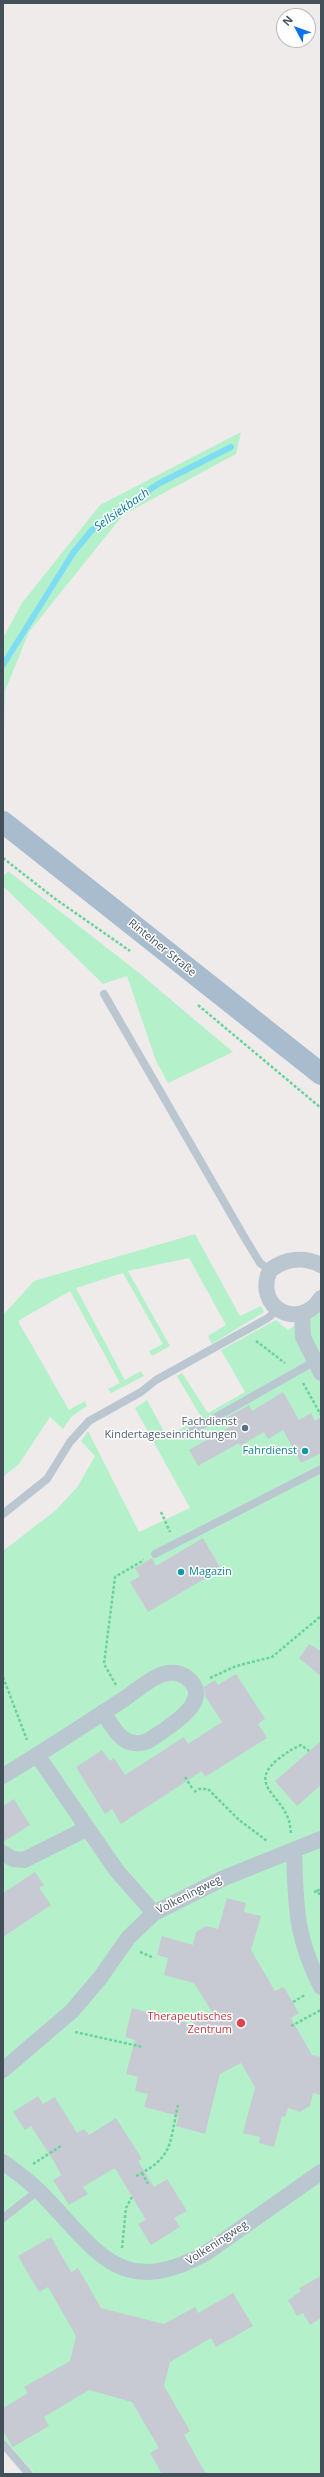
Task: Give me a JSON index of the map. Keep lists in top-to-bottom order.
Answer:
{
  "streets": {
    "main road": ["Rintelner Straße"],
    "street": ["Volkeningweg"]
  },
  "water": ["Sellsiekbach"],
  "places": [
    "Fachdienst Kindertageseinrichtungen",
    "Fahrdienst",
    "Magazin",
    "Therapeutisches Zentrum"
  ],
  "north": "top left"
}
